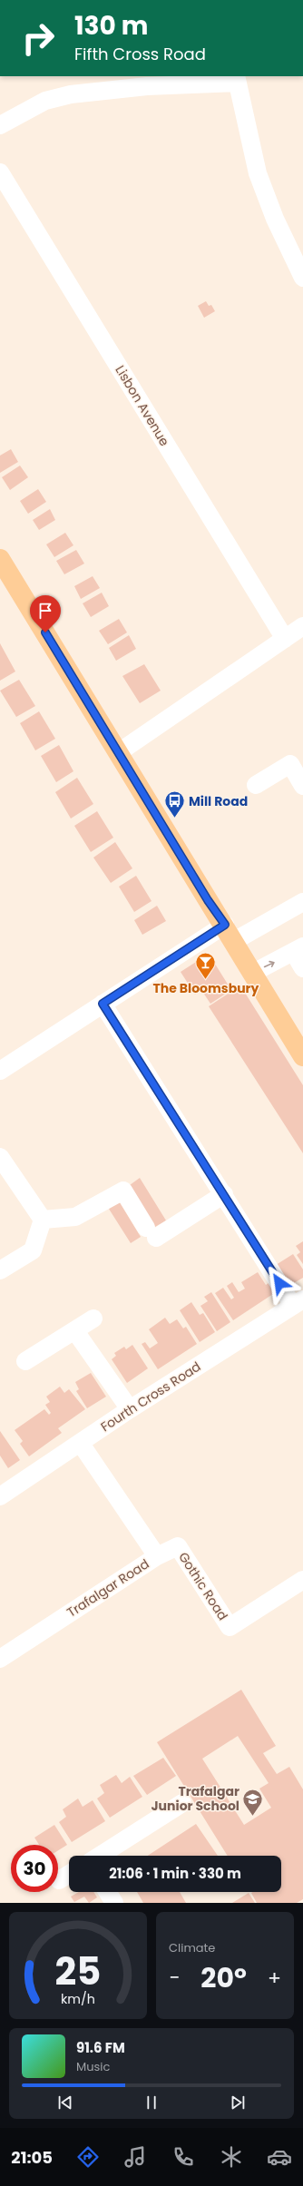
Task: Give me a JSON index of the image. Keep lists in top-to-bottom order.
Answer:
{
  "streets": {
    "street": [
      "Lisbon Avenue",
      "Fourth Cross Road",
      "Gothic Road",
      "Trafalgar Road"
    ]
  },
  "crossings": [
    ["Fourth Cross Road", "Trafalgar Road"],
    ["Gothic Road", "Trafalgar Road"]
  ],
  "places": {
    "bus stop": ["Mill Road"],
    "bar": ["The Bloomsbury"],
    "school or university": ["Trafalgar Junior School"]
  },
  "page": {
    "turn": ["130 m", "Fifth Cross Road"],
    "limit": "30",
    "trip": "21:06 · 1 min · 330 m",
    "tile": "Climate",
    "heat": ["−", "20°", "+"],
    "song": ["91.6 FM", "Music"],
    "tabs": "21:05",
    "gauge": ["25", "km/h"]
  }
}
